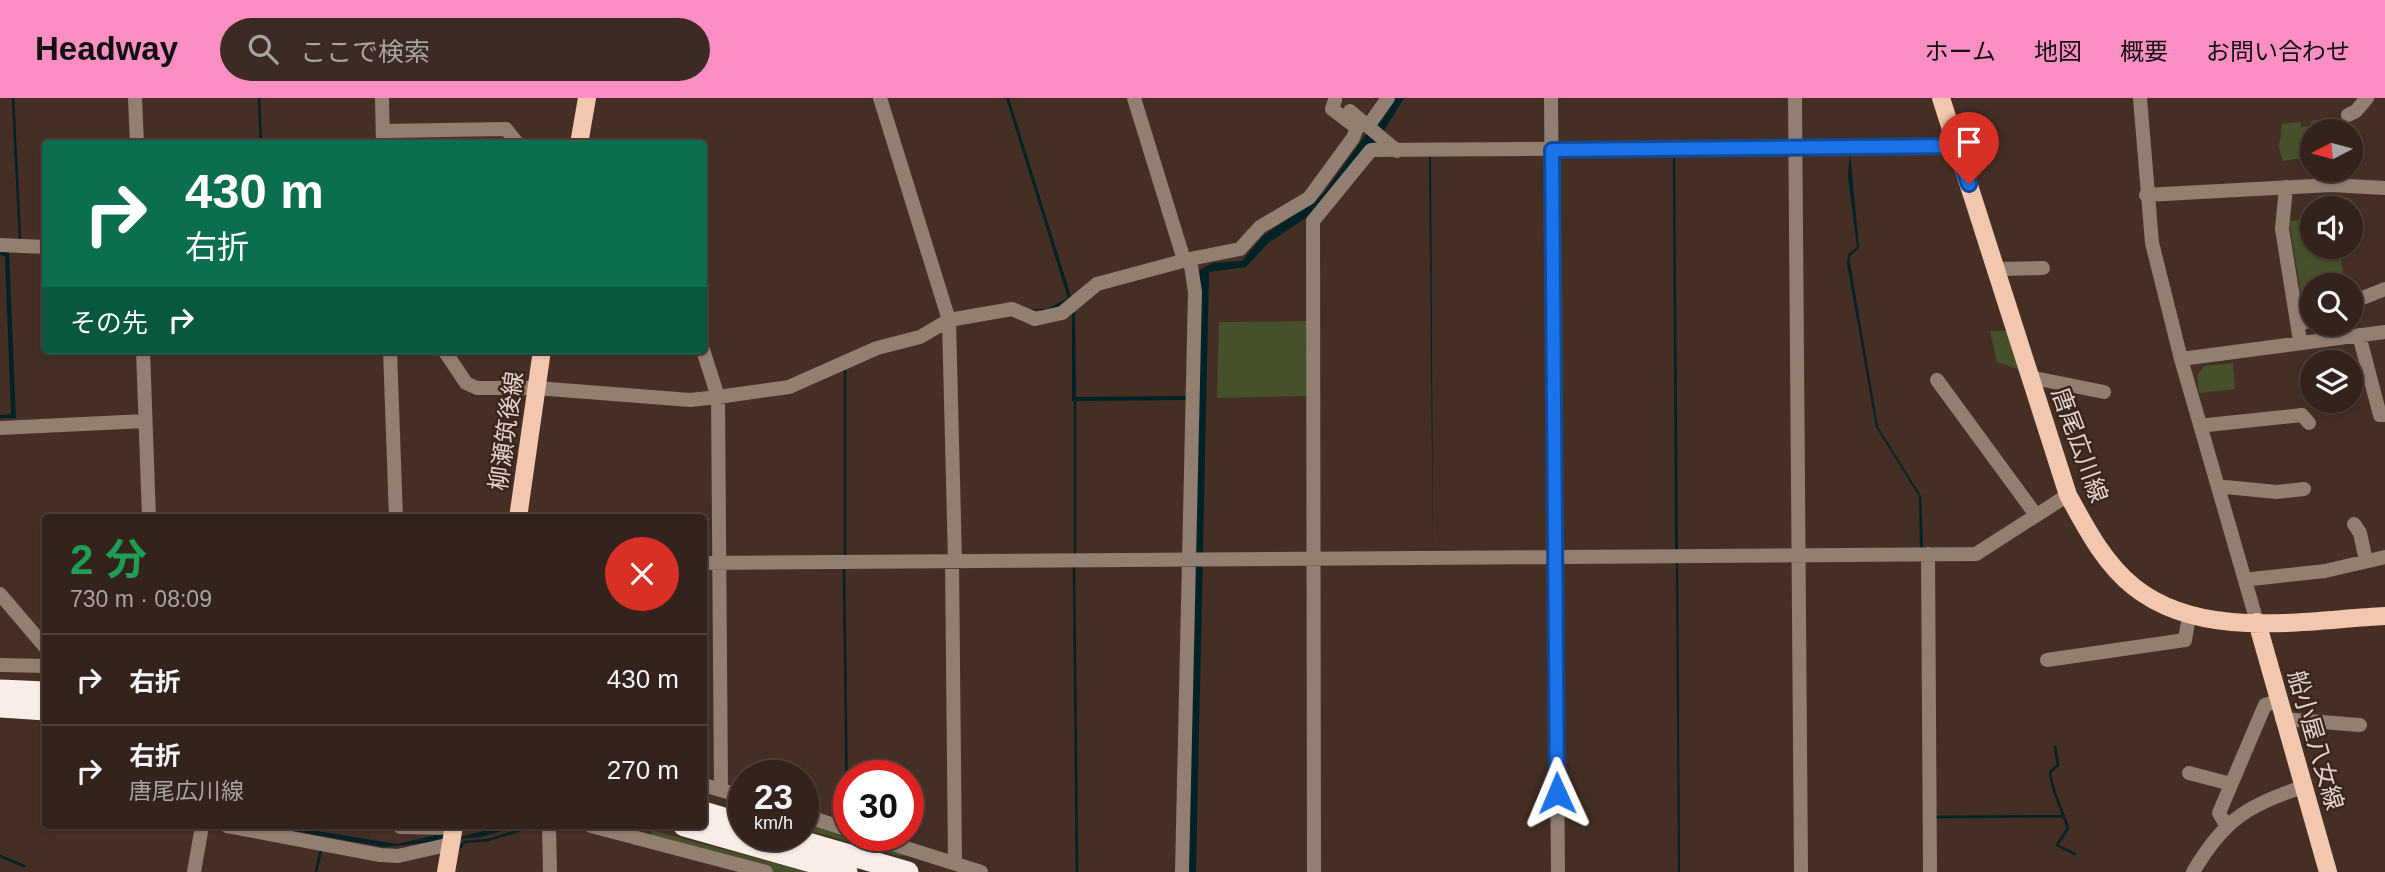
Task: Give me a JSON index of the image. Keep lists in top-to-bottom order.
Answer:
{
  "streets": {
    "main road": ["柳瀬筑後線", "唐尾広川線", "船小屋八女線"]
  },
  "crossings": [
    ["唐尾広川線", "船小屋八女線"]
  ],
  "north": "left",
  "page": {
    "header": "Headway",
    "search": "ここで検索",
    "nav": [
      "ホーム",
      "地図",
      "概要",
      "お問い合わせ"
    ],
    "turn": ["430 m", "右折"],
    "then": "その先",
    "heading": ["2 分", "730 m · 08:09"],
    "list": [
      {
        "name": "右折",
        "value": "430 m"
      },
      {
        "name": "右折",
        "note": "唐尾広川線",
        "value": "270 m"
      }
    ],
    "speed": "23 km/h",
    "limit": "30"
  }
}
